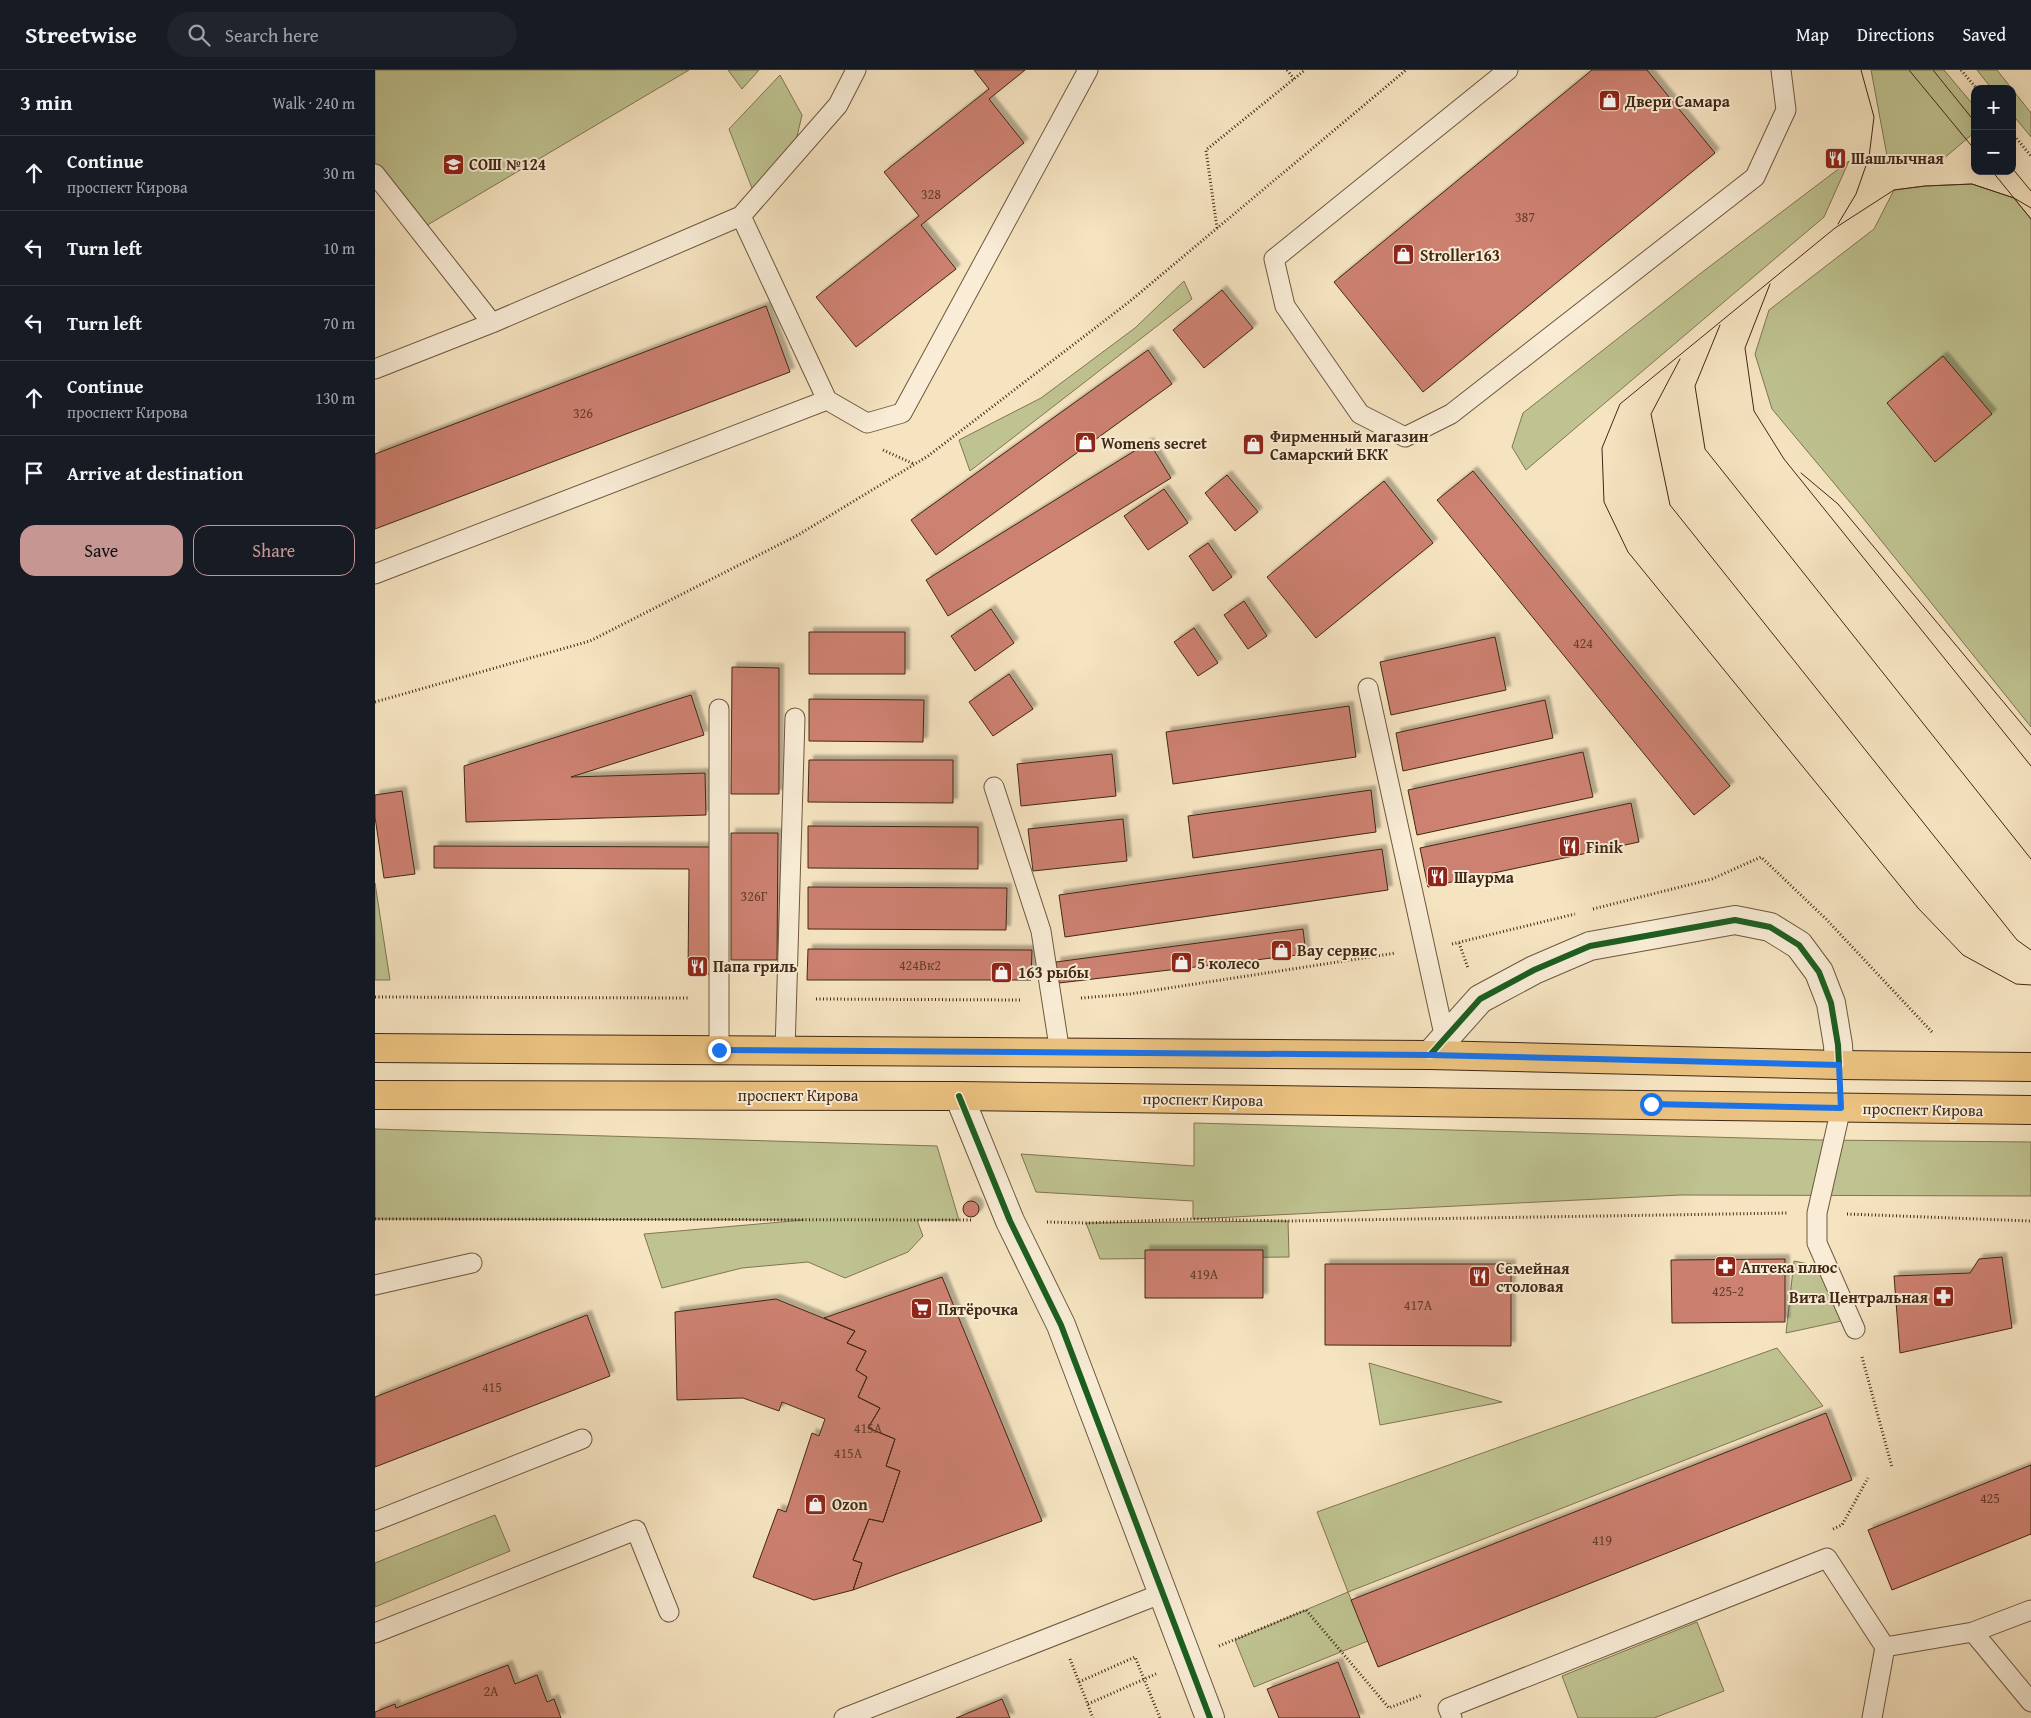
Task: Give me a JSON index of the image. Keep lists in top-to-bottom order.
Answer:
{
  "streets": {
    "main road": ["проспект Кирова"]
  },
  "places": {
    "shop": [
      "Двери Самара",
      "Stroller163",
      "Womens secret",
      "Фирменный магазин Самарский БКК",
      "Вау сервис",
      "5 колесо",
      "163 рыбы",
      "Ozon"
    ],
    "restaurant": [
      "Шашлычная",
      "Finik",
      "Шаурма",
      "Папа гриль",
      "Семейная столовая"
    ],
    "school or university": ["СОШ №124"],
    "pharmacy": ["Аптека плюс", "Вита Центральная"],
    "supermarket": ["Пятёрочка"]
  },
  "house_numbers": [
    "328",
    "387",
    "326",
    "424",
    "326Г",
    "424Вк2",
    "419А",
    "425-2",
    "417А",
    "415",
    "415А",
    "415А",
    "425",
    "419",
    "2А"
  ],
  "page": {
    "header": "Streetwise",
    "search": "Search here",
    "nav": ["Map", "Directions", "Saved"],
    "heading": ["3 min", "Walk · 240 m"],
    "map_buttons": ["+", "−"],
    "list": [
      ["Continue", "проспект Кирова", "30 m"],
      ["Turn left", "10 m"],
      ["Turn left", "70 m"],
      ["Continue", "проспект Кирова", "130 m"],
      "Arrive at destination"
    ],
    "buttons": ["Save", "Share"]
  }
}
